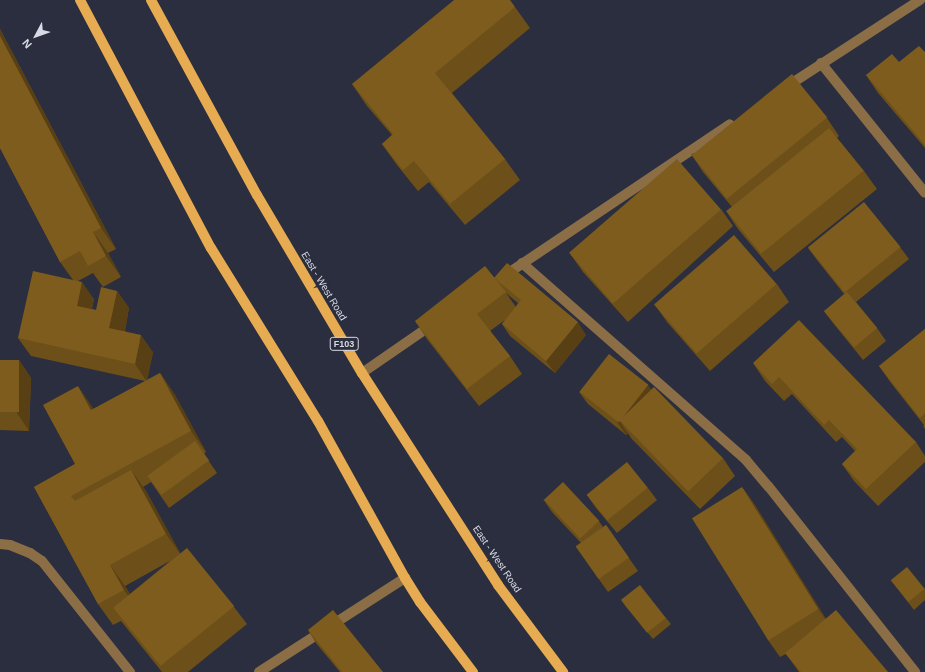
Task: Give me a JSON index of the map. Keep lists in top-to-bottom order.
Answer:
{
  "streets": {
    "main road": ["East - West Road", "F103"]
  },
  "north": "bottom left"
}
